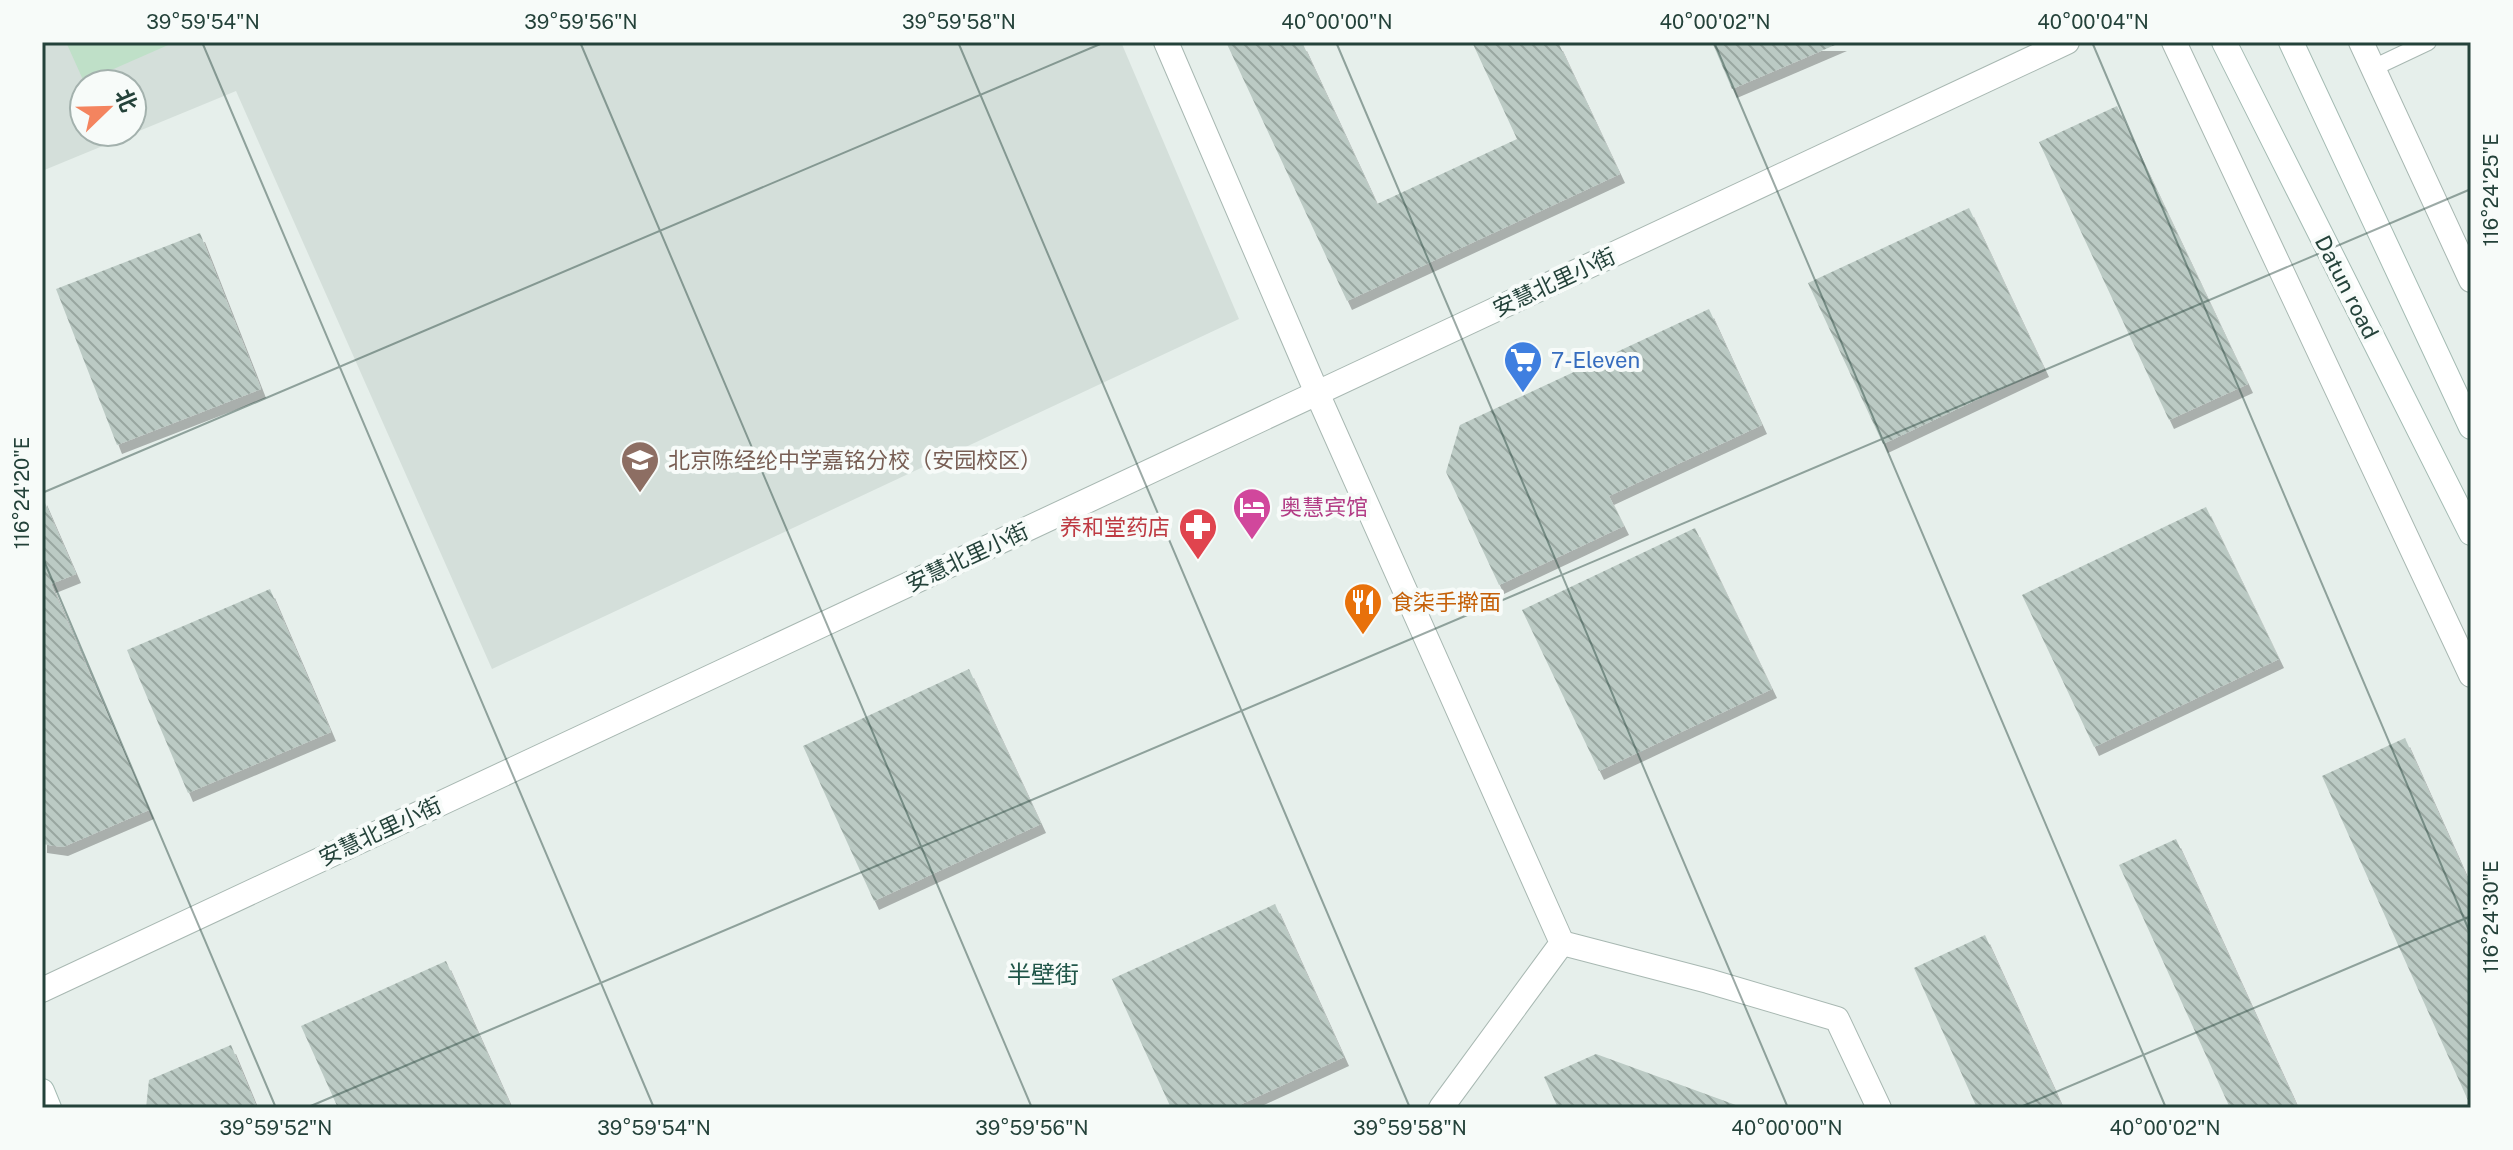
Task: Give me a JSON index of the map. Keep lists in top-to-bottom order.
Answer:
{
  "streets": {
    "street": ["安慧北里小街", "Datun road"]
  },
  "districts": ["半壁街"],
  "places": {
    "supermarket": ["7-Eleven"],
    "school or university": ["北京陈经纶中学嘉铭分校（安园校区）"],
    "hotel": ["奥慧宾馆"],
    "pharmacy": ["养和堂药店"],
    "restaurant": ["食柒手擀面"]
  },
  "north": "top right",
  "coordinates": [
    "39°59'54\"N",
    "39°59'56\"N",
    "39°59'58\"N",
    "40°00'00\"N",
    "40°00'02\"N",
    "40°00'04\"N",
    "116°24'25\"E",
    "116°24'20\"E",
    "116°24'30\"E",
    "39°59'52\"N"
  ]
}
